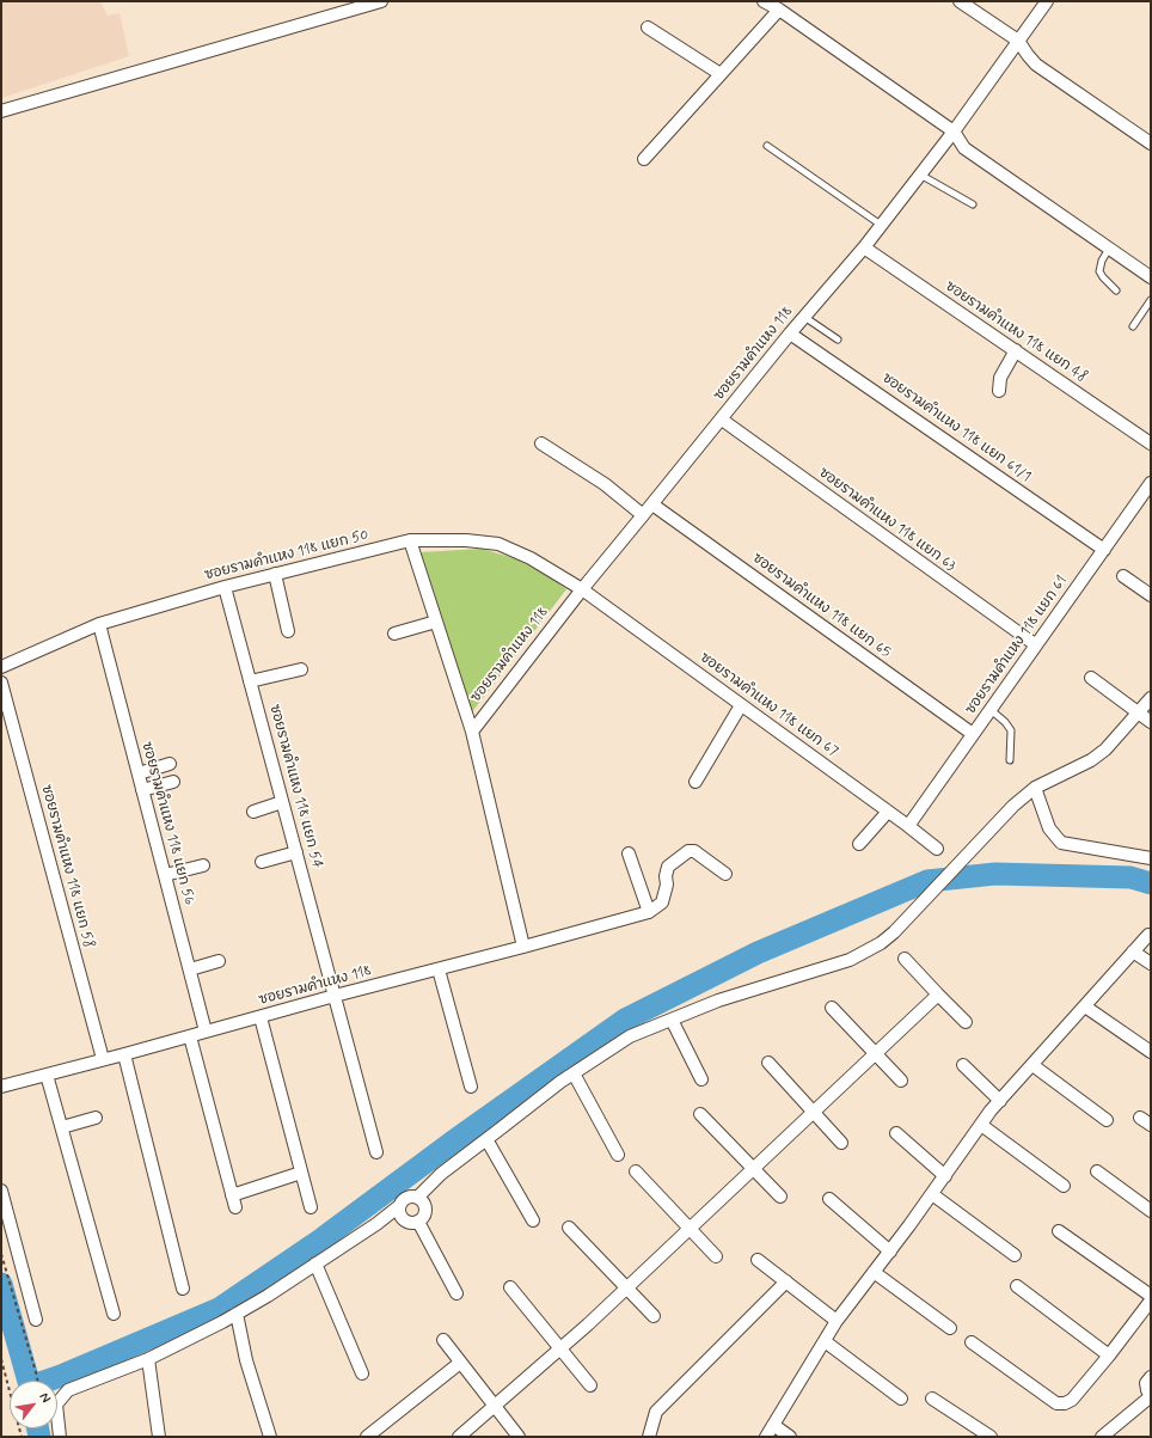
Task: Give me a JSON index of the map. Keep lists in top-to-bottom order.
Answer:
{
  "streets": {
    "street": [
      "ซอยรามคำแหง 118 แยก 48",
      "ซอยรามคำแหง 118",
      "ซอยรามคำแหง 118 แยก 61/1",
      "ซอยรามคำแหง 118 แยก 63",
      "ซอยรามคำแหง 118 แยก 50",
      "ซอยรามคำแหง 118 แยก 65",
      "ซอยรามคำแหง 118 แยก 61",
      "ซอยรามคำแหง 118 แยก 67",
      "ซอยรามคำแหง 118 แยก 54",
      "ซอยรามคำแหง 118 แยก 56",
      "ซอยรามคำแหง 118 แยก 58"
    ]
  },
  "crossings": [
    ["ซอยรามคำแหง 118 แยก 48", "ซอยรามคำแหง 118"],
    ["ซอยรามคำแหง 118", "ซอยรามคำแหง 118 แยก 61/1"],
    ["ซอยรามคำแหง 118", "ซอยรามคำแหง 118 แยก 63"],
    ["ซอยรามคำแหง 118", "ซอยรามคำแหง 118 แยก 50"],
    ["ซอยรามคำแหง 118", "ซอยรามคำแหง 118 แยก 65"],
    ["ซอยรามคำแหง 118", "ซอยรามคำแหง 118 แยก 67"],
    ["ซอยรามคำแหง 118", "ซอยรามคำแหง 118 แยก 54"],
    ["ซอยรามคำแหง 118", "ซอยรามคำแหง 118 แยก 56"],
    ["ซอยรามคำแหง 118", "ซอยรามคำแหง 118 แยก 58"],
    ["ซอยรามคำแหง 118 แยก 61/1", "ซอยรามคำแหง 118 แยก 61"],
    ["ซอยรามคำแหง 118 แยก 63", "ซอยรามคำแหง 118 แยก 61"],
    ["ซอยรามคำแหง 118 แยก 50", "ซอยรามคำแหง 118 แยก 67"],
    ["ซอยรามคำแหง 118 แยก 50", "ซอยรามคำแหง 118 แยก 54"],
    ["ซอยรามคำแหง 118 แยก 50", "ซอยรามคำแหง 118 แยก 56"],
    ["ซอยรามคำแหง 118 แยก 65", "ซอยรามคำแหง 118 แยก 61"],
    ["ซอยรามคำแหง 118 แยก 61", "ซอยรามคำแหง 118 แยก 67"]
  ],
  "north": "top right"
}
